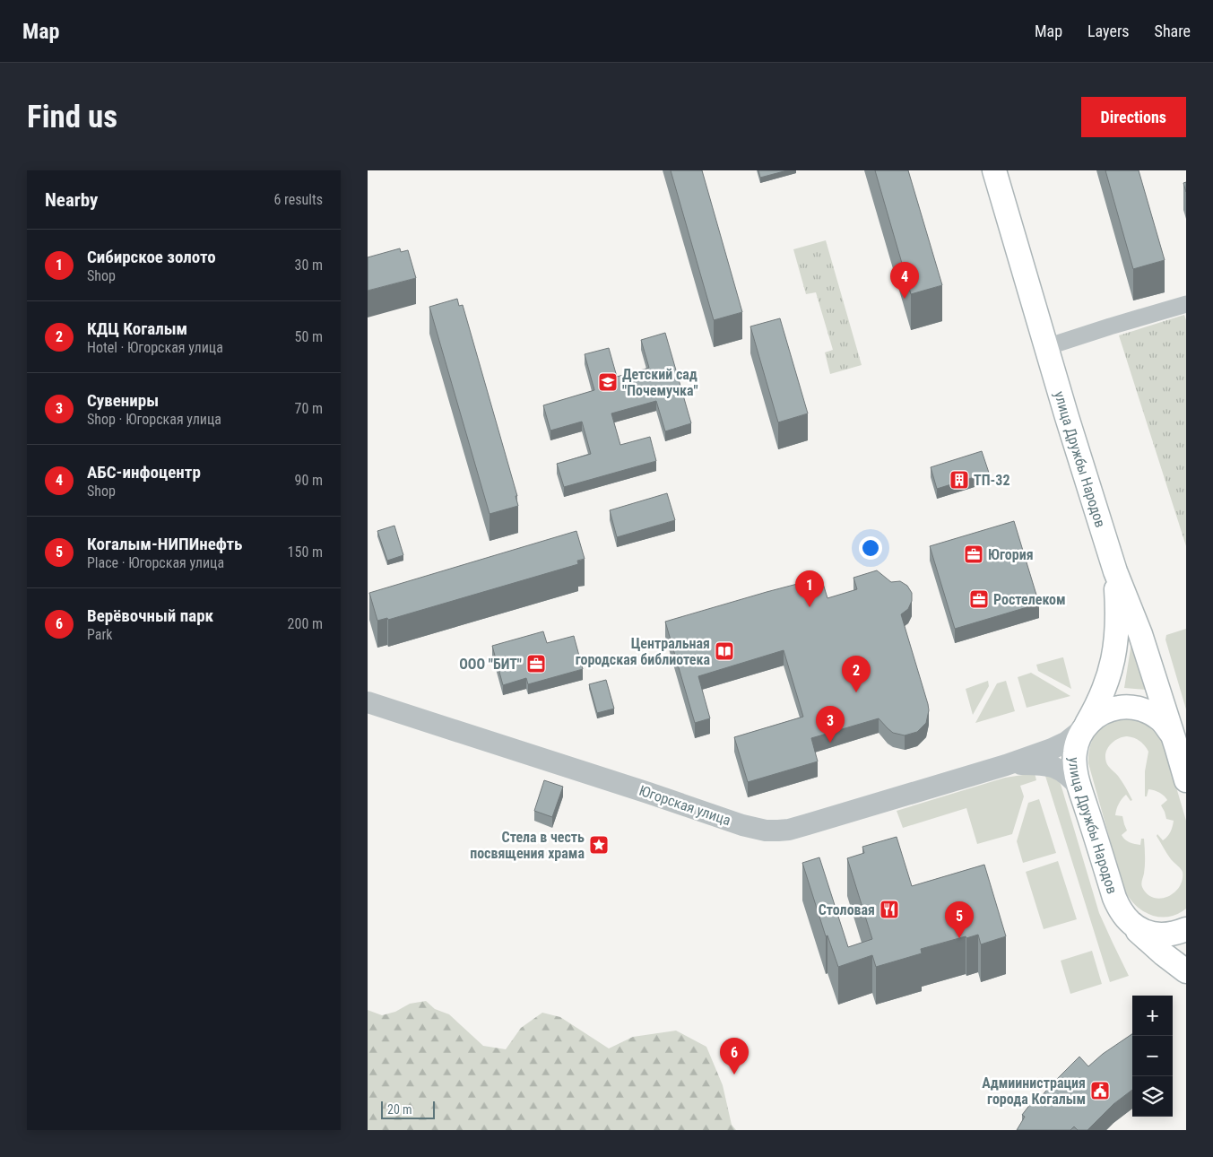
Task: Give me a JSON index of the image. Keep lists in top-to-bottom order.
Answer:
{
  "streets": {
    "main road": ["улица Дружбы Народов"],
    "street": ["Югорская улица"]
  },
  "places": {
    "school or university": ["Детский сад \"Почемучка\""],
    "building": ["ТП-32"],
    "office": ["Югория", "Ростелеком", "ООО \"БИТ\""],
    "library": ["Центральная городская библиотека"],
    "place": ["Стела в честь посвящения храма"],
    "restaurant": ["Столовая"],
    "public building": ["Адмиинистрация города Когалым"]
  },
  "scale_bar": "20 m",
  "page": {
    "header": "Map",
    "nav": ["Map", "Layers", "Share"],
    "buttons": "Directions",
    "title": "Find us",
    "heading": ["Nearby", "6 results"],
    "list": [
      {
        "mark": "1",
        "name": "Сибирское золото",
        "note": "Shop",
        "value": "30 m"
      },
      {
        "mark": "2",
        "name": "КДЦ Когалым",
        "note": "Hotel · Югорская улица",
        "value": "50 m"
      },
      {
        "mark": "3",
        "name": "Сувениры",
        "note": "Shop · Югорская улица",
        "value": "70 m"
      },
      {
        "mark": "4",
        "name": "АБС-инфоцентр",
        "note": "Shop",
        "value": "90 m"
      },
      {
        "mark": "5",
        "name": "Когалым-НИПИнефть",
        "note": "Place · Югорская улица",
        "value": "150 m"
      },
      {
        "mark": "6",
        "name": "Верёвочный парк",
        "note": "Park",
        "value": "200 m"
      }
    ],
    "pins": [
      "4",
      "1",
      "2",
      "3",
      "5",
      "6"
    ],
    "map_buttons": ["+", "−"],
    "scale": "20 m"
  }
}
